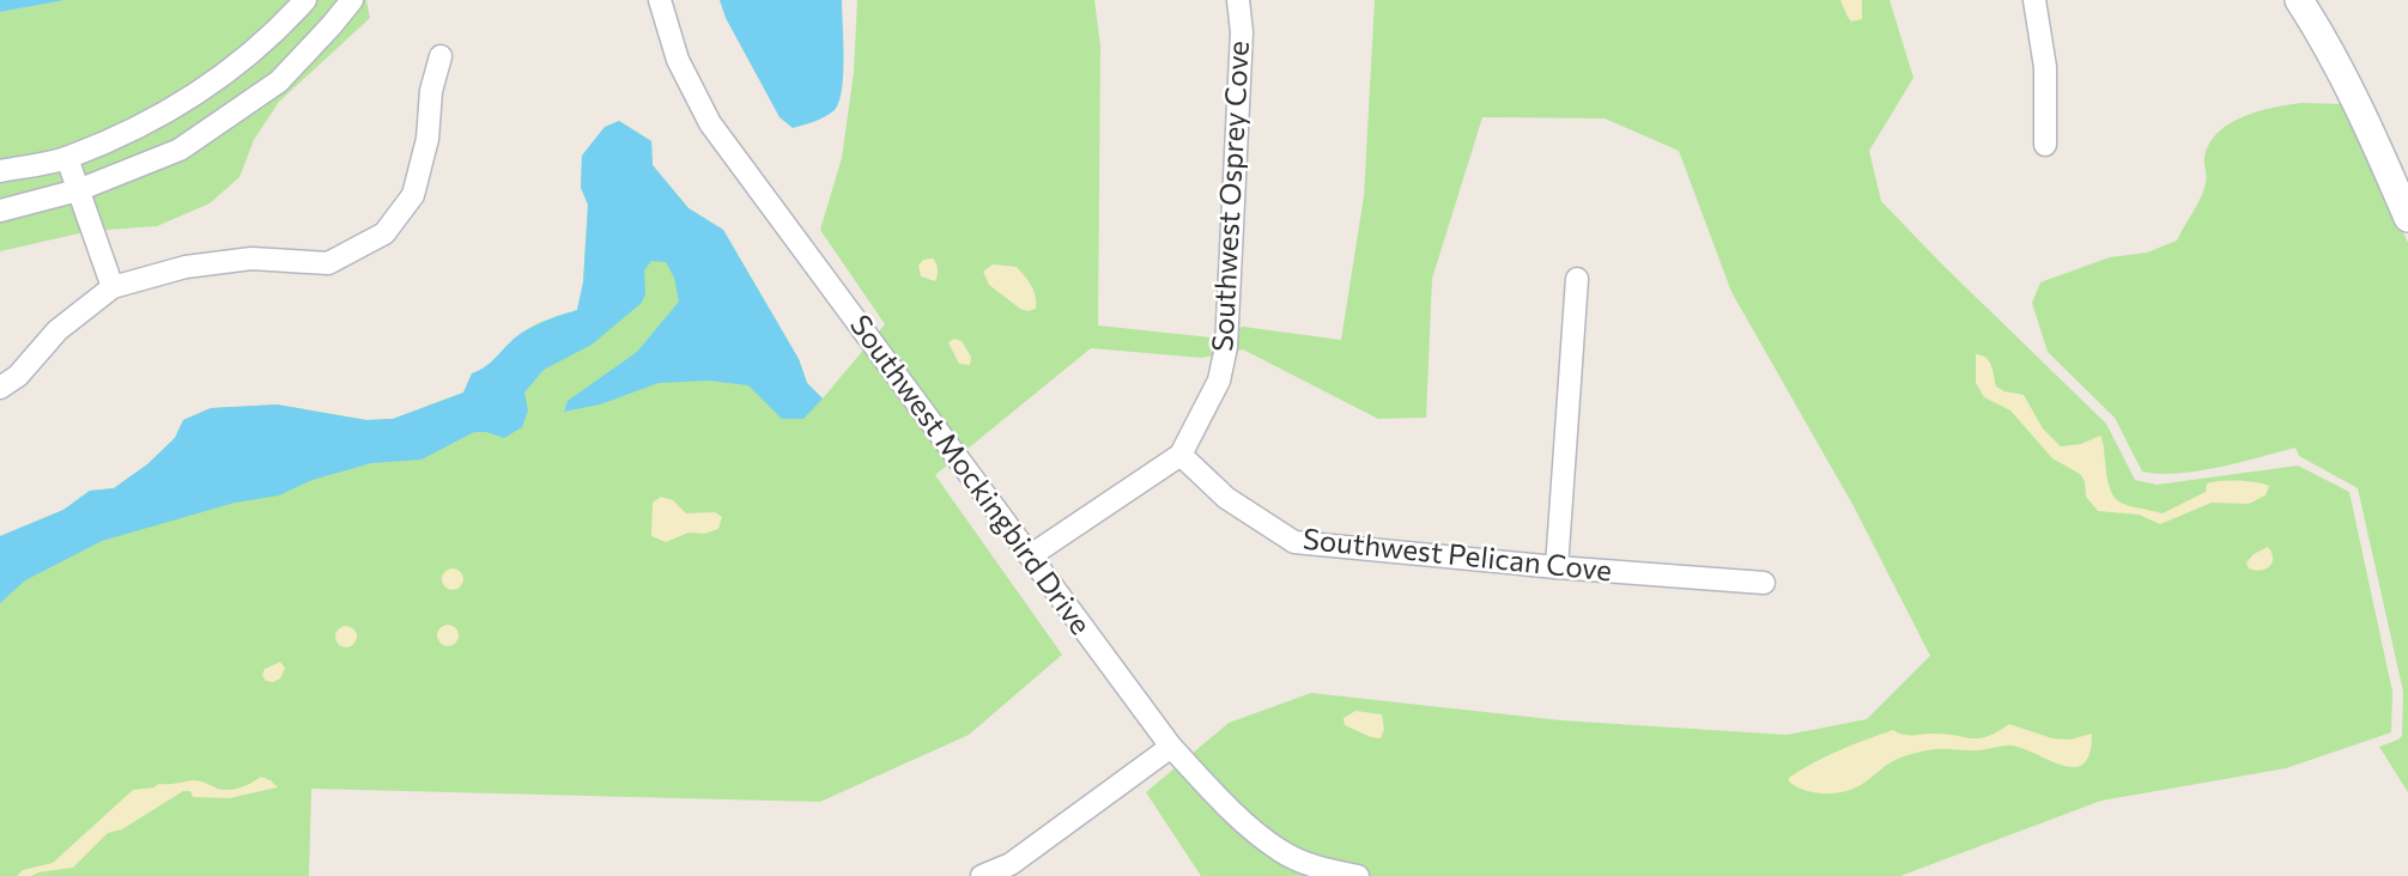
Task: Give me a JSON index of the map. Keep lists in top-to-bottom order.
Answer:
{
  "streets": {
    "street": ["Southwest Osprey Cove", "Southwest Mockingbird Drive", "Southwest Pelican Cove"]
  },
  "crossings": [
    ["Southwest Osprey Cove", "Southwest Mockingbird Drive"],
    ["Southwest Osprey Cove", "Southwest Pelican Cove"]
  ]
}
